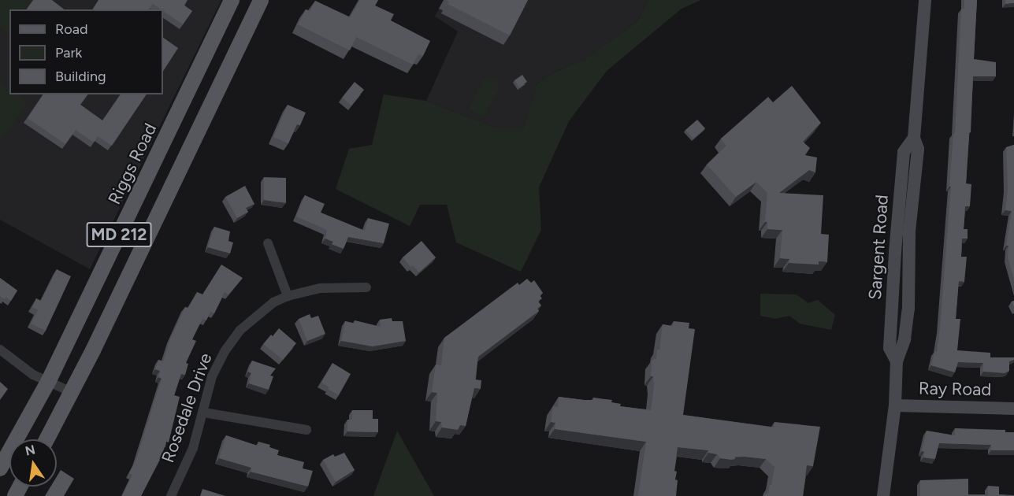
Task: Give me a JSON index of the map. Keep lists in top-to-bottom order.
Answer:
{
  "streets": {
    "main road": [
      "Riggs Road",
      "MD 212",
      "Sargent Road",
      "Ray Road"
    ],
    "street": ["Rosedale Drive"]
  },
  "crossings": [
    ["Sargent Road", "Ray Road"]
  ],
  "legend": ["Road", "Park", "Building"],
  "north": "top"
}
